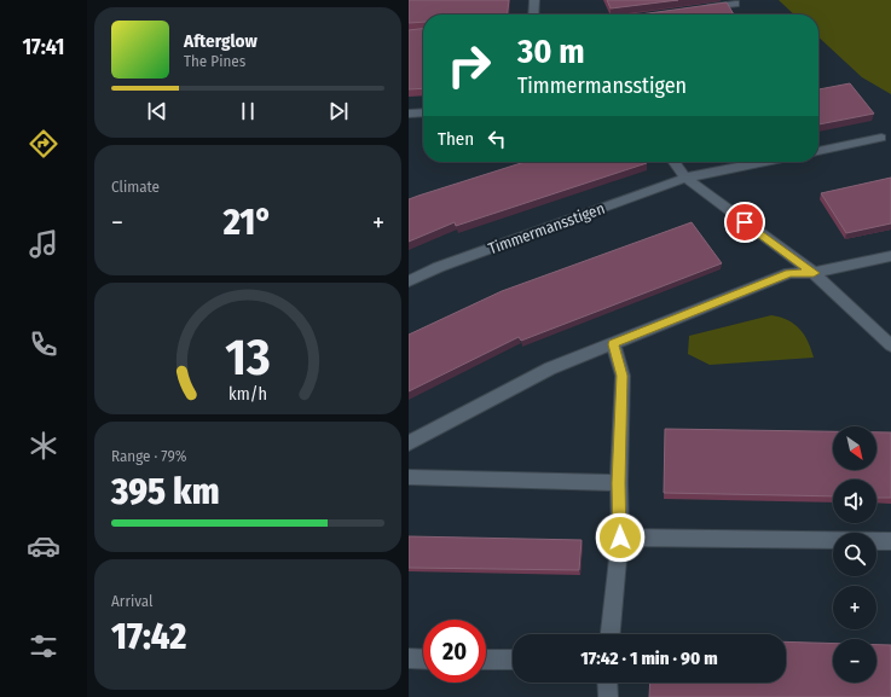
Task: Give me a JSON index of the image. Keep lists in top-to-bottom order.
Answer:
{
  "streets": {
    "lane": ["Timmermansstigen"]
  },
  "north": "bottom right",
  "page": {
    "tabs": "17:41",
    "turn": ["30 m", "Timmermansstigen"],
    "song": ["Afterglow", "The Pines"],
    "then": "Then",
    "tile": [
      "Climate",
      ["Range · 79%", "395 km"],
      ["Arrival", "17:42"]
    ],
    "heat": ["−", "21°", "+"],
    "map_buttons": ["+", "−"],
    "limit": "20",
    "trip": "17:42 · 1 min · 90 m",
    "gauge": ["13", "km/h"]
  }
}
